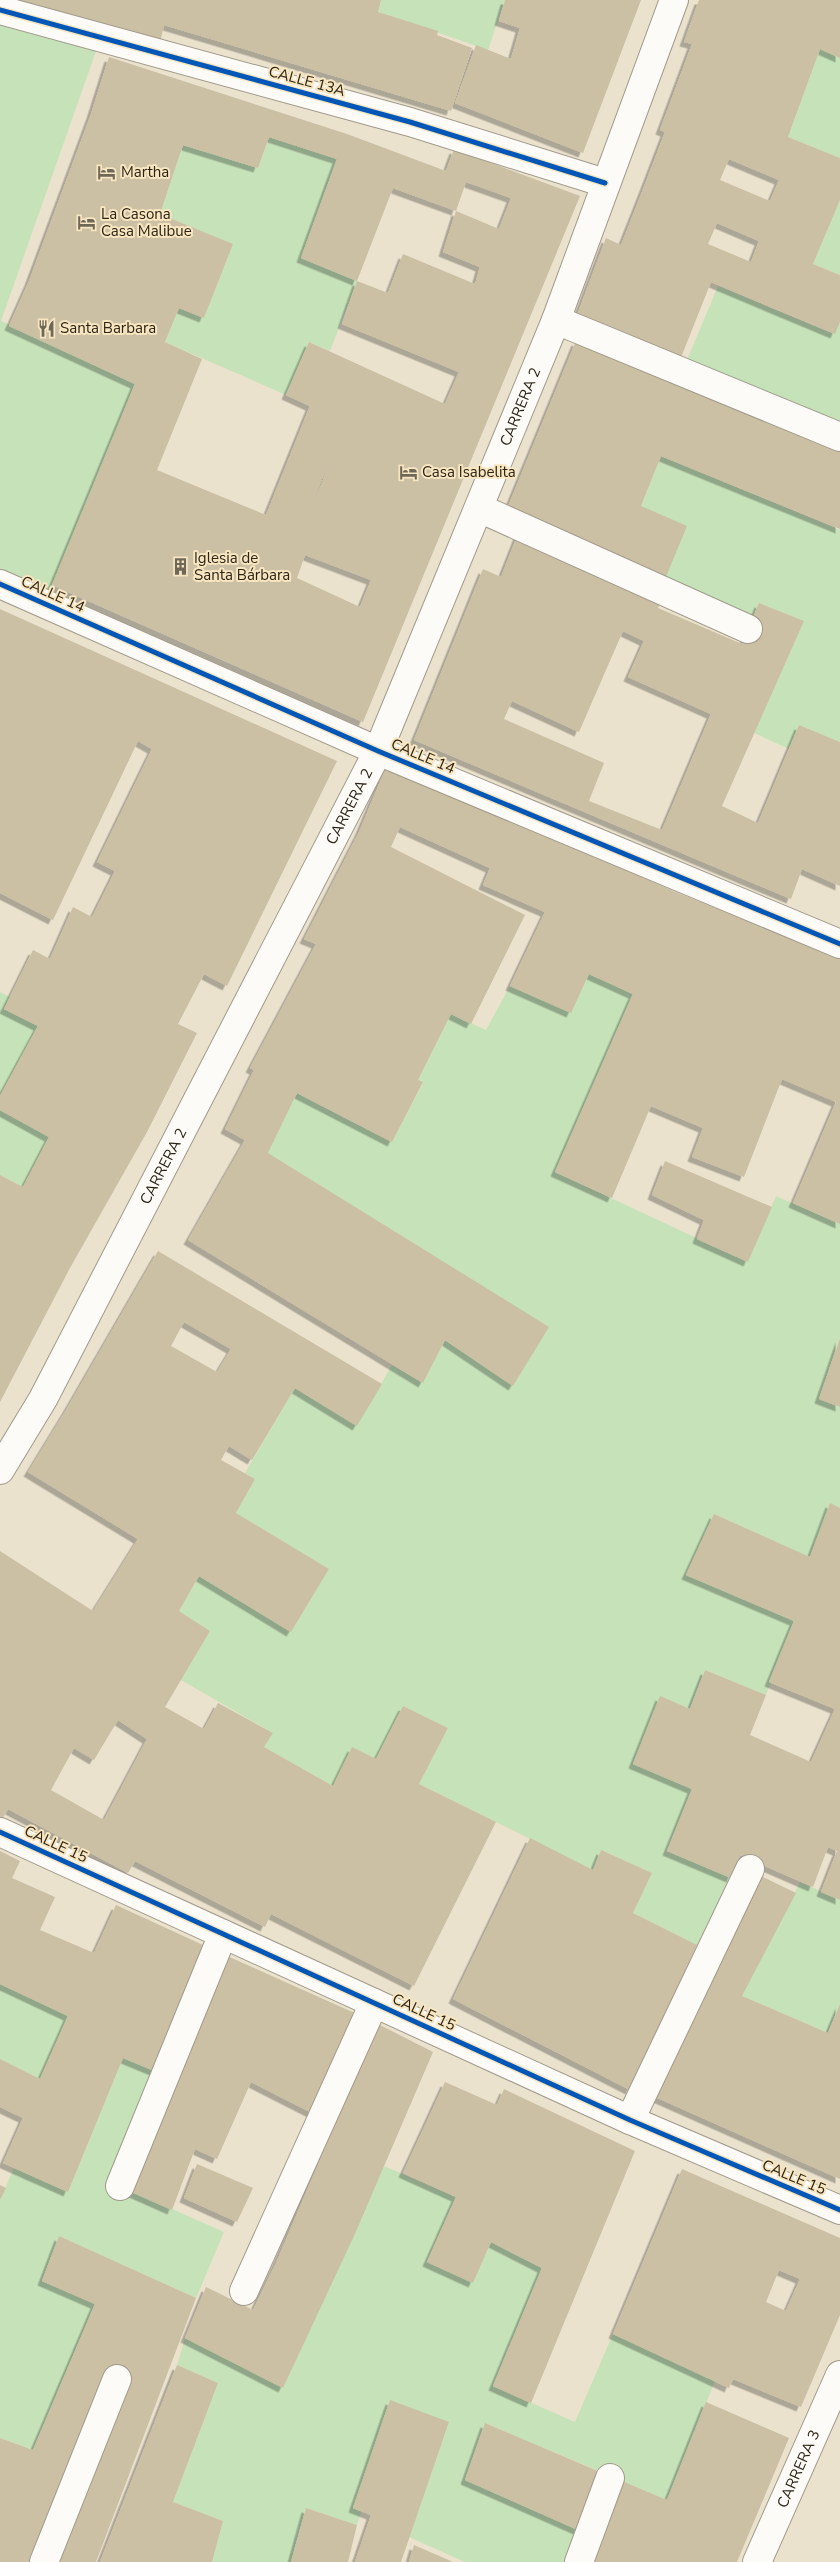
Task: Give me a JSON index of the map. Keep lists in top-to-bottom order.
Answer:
{
  "streets": {
    "street": [
      "CALLE 13A",
      "CARRERA 2",
      "CALLE 14",
      "CALLE 15",
      "CARRERA 3"
    ]
  },
  "crossings": [
    ["CALLE 13A", "CARRERA 2"],
    ["CARRERA 2", "CALLE 14"]
  ],
  "places": {
    "hotel": ["Martha", "La Casona Casa Malibue", "Casa Isabelita"],
    "restaurant": ["Santa Barbara"],
    "building": ["Iglesia de Santa Bárbara"]
  }
}
